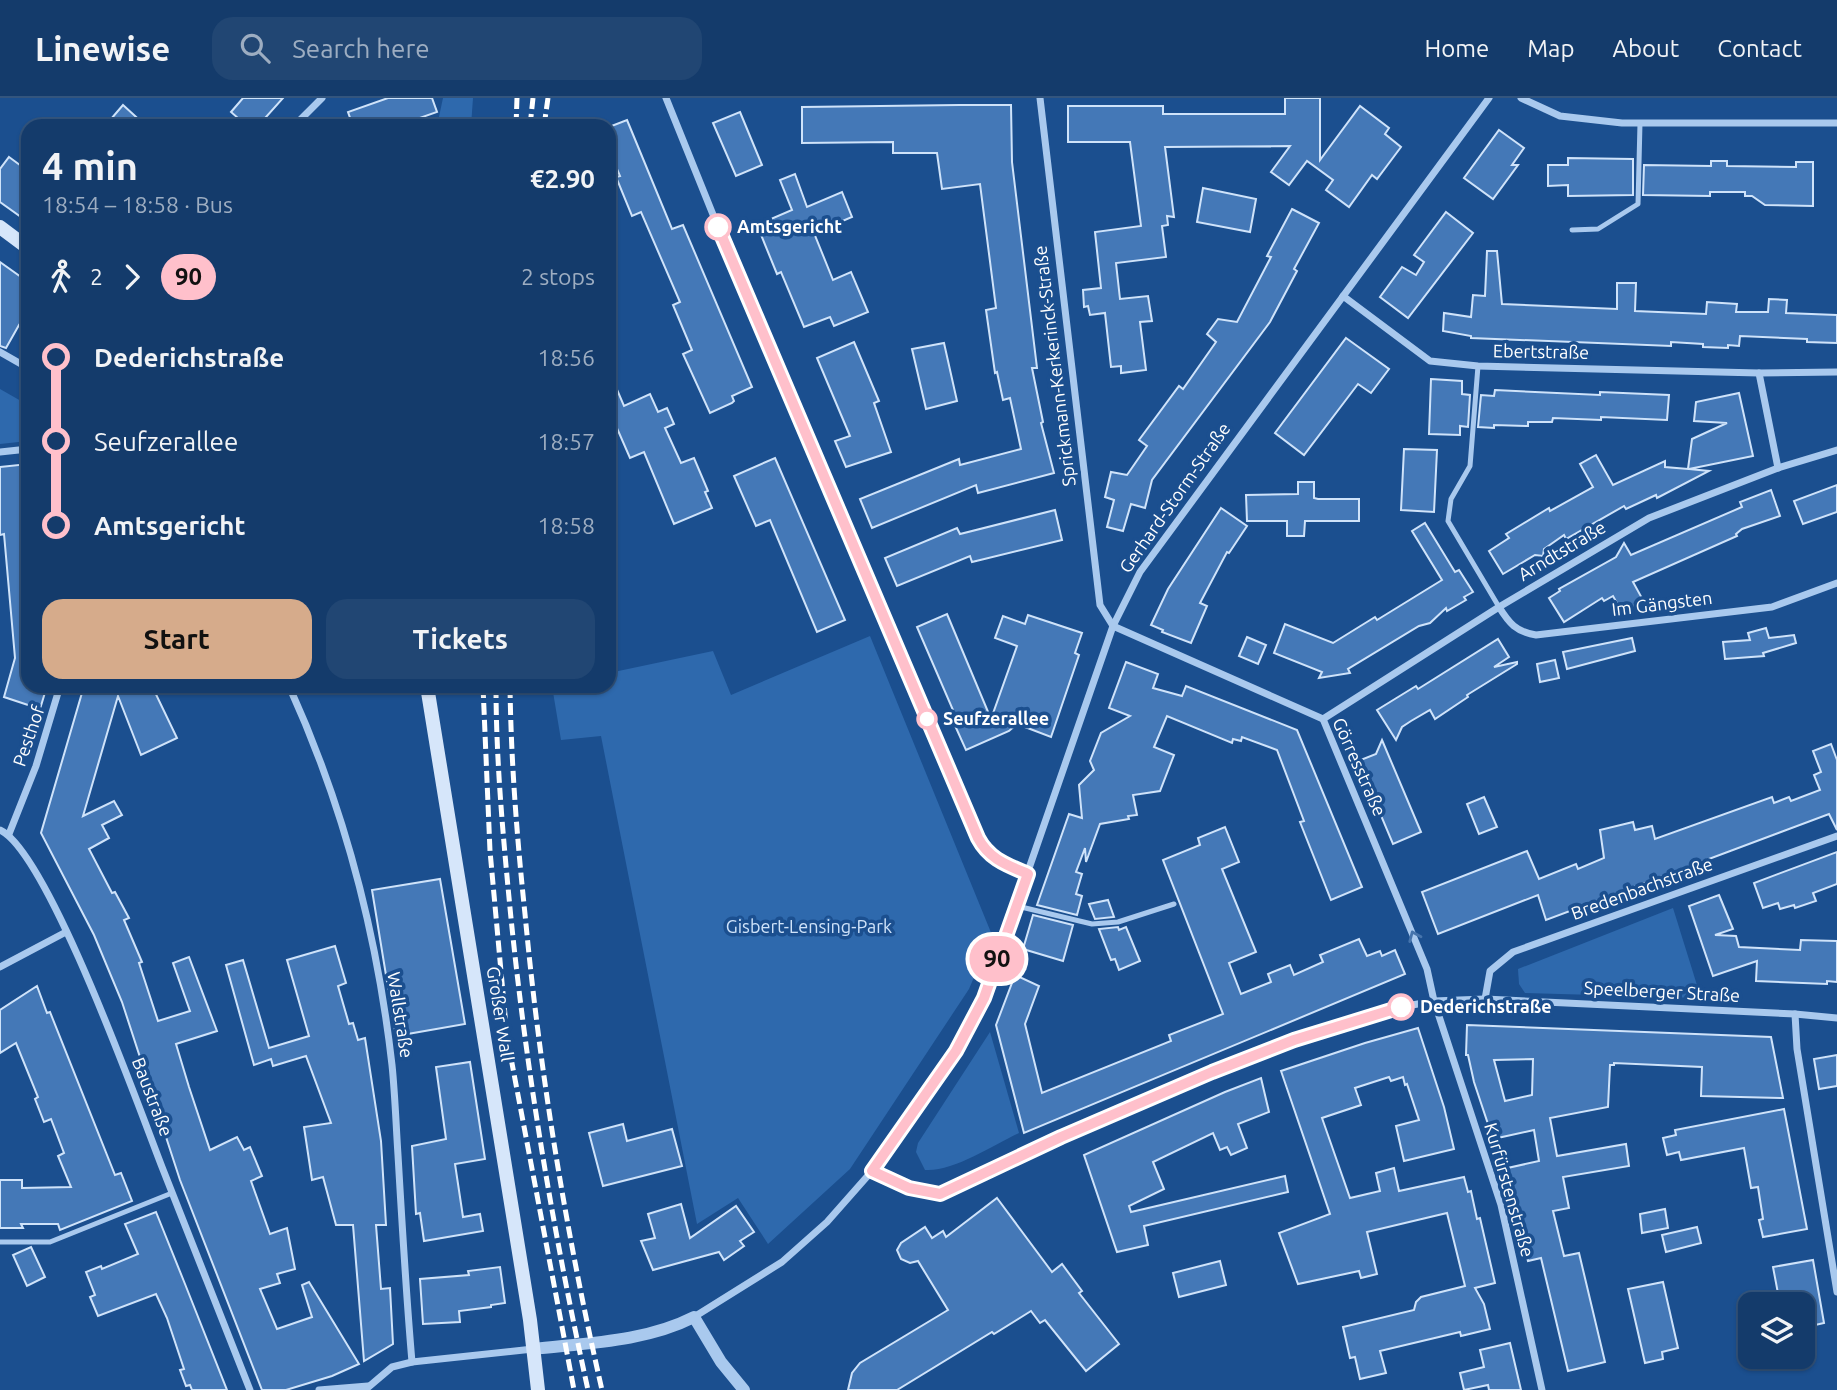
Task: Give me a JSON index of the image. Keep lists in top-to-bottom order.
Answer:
{
  "streets": {
    "main road": ["Großer Wall"],
    "street": [
      "Ebertstraße",
      "Sprickmann-Kerkerinck-Straße",
      "Gerhard-Storm-Straße",
      "Arndtstraße",
      "Im Gängsten",
      "Pesthof",
      "Görresstraße",
      "Bredenbachstraße",
      "Speelberger Straße",
      "Wallstraße",
      "Baustraße",
      "Kurfürstenstraße"
    ]
  },
  "crossings": [
    ["Ebertstraße", "Gerhard-Storm-Straße"],
    ["Sprickmann-Kerkerinck-Straße", "Gerhard-Storm-Straße"],
    ["Sprickmann-Kerkerinck-Straße", "Görresstraße"],
    ["Gerhard-Storm-Straße", "Görresstraße"],
    ["Gerhard-Storm-Straße", "Großer Wall"],
    ["Arndtstraße", "Im Gängsten"],
    ["Arndtstraße", "Görresstraße"],
    ["Pesthof", "Baustraße"],
    ["Görresstraße", "Kurfürstenstraße"],
    ["Bredenbachstraße", "Speelberger Straße"]
  ],
  "one_way": ["Görresstraße"],
  "parks": ["Gisbert-Lensing-Park"],
  "places": ["Amtsgericht", "Seufzerallee", "Dederichstraße"],
  "lines": ["bus line 90"],
  "page": {
    "header": "Linewise",
    "search": "Search here",
    "nav": [
      "Home",
      "Map",
      "About",
      "Contact"
    ],
    "on_map": "90",
    "heading": ["4 min", "18:54 – 18:58 · Bus", "€2.90"],
    "legs": ["2", "90", "2 stops"],
    "list": [
      {
        "name": "Dederichstraße",
        "value": "18:56"
      },
      {
        "name": "Seufzerallee",
        "value": "18:57"
      },
      {
        "name": "Amtsgericht",
        "value": "18:58"
      }
    ],
    "buttons": ["Start", "Tickets"]
  }
}
